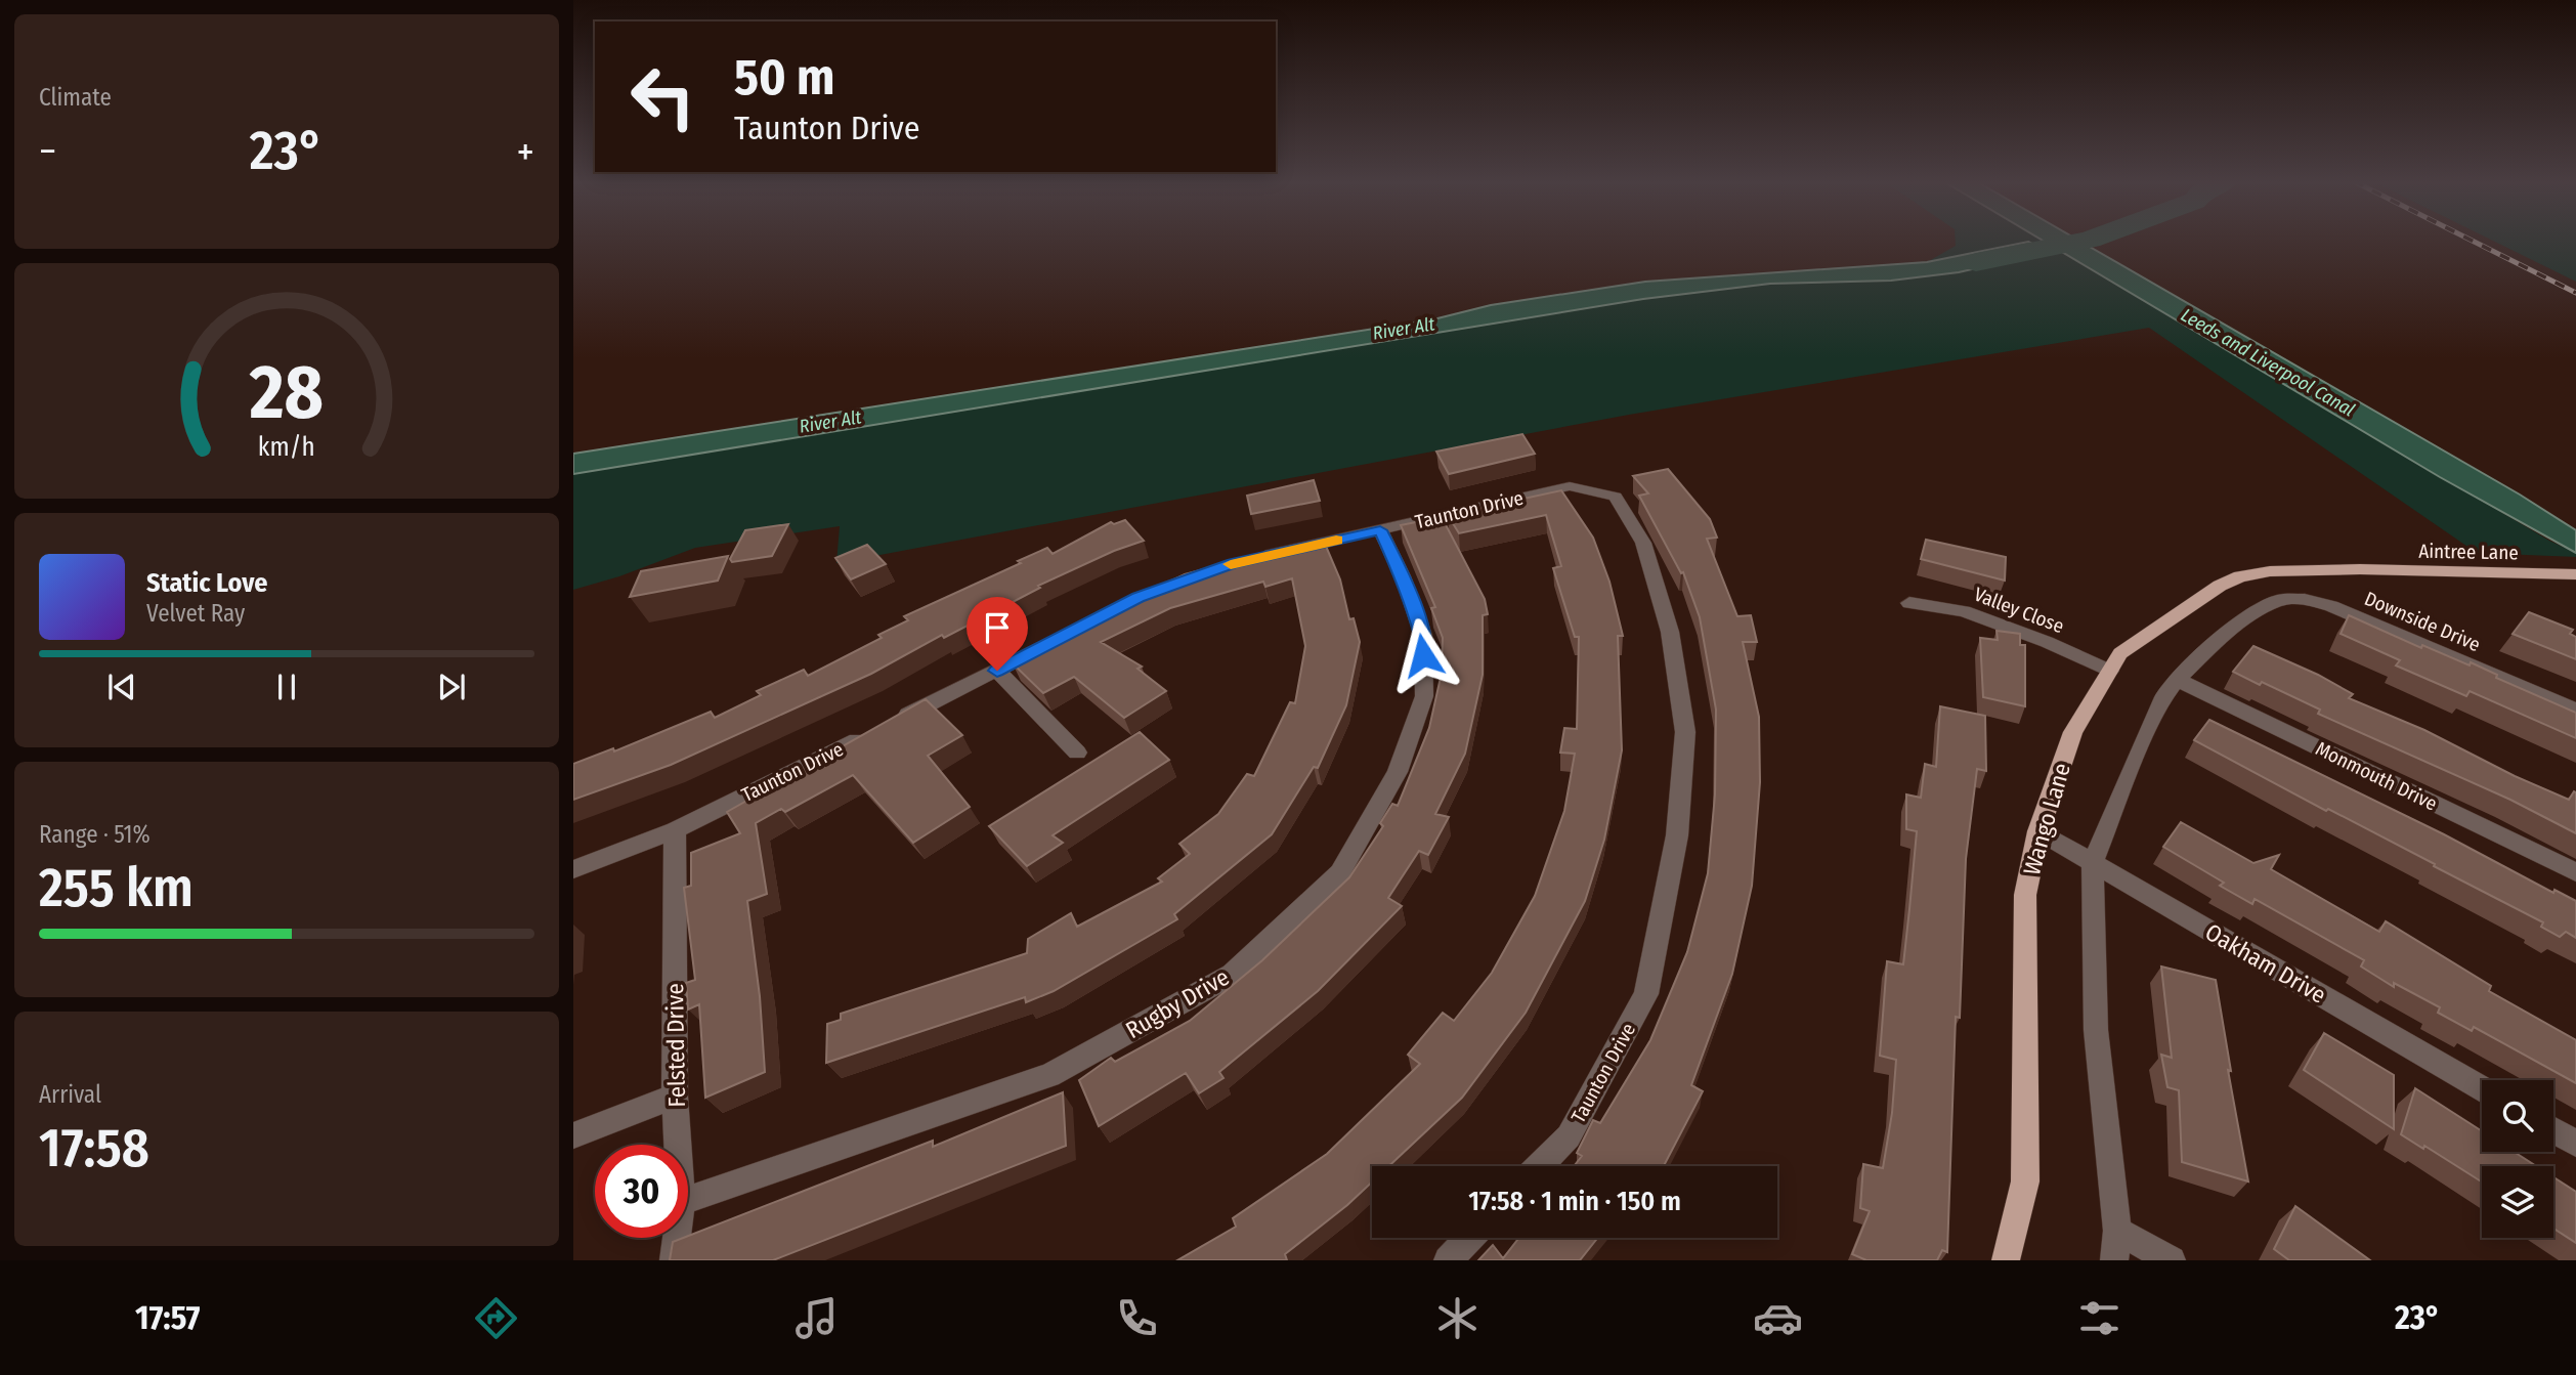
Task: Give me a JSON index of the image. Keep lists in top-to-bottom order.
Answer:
{
  "streets": {
    "main road": ["Aintree Lane", "Wango Lane"],
    "street": [
      "Taunton Drive",
      "Valley Close",
      "Downside Drive",
      "Monmouth Drive",
      "Oakham Drive",
      "Rugby Drive",
      "Felsted Drive"
    ]
  },
  "crossings": [
    ["Taunton Drive", "Rugby Drive"],
    ["Taunton Drive", "Felsted Drive"],
    ["Aintree Lane", "Wango Lane"],
    ["Valley Close", "Wango Lane"],
    ["Downside Drive", "Monmouth Drive"],
    ["Wango Lane", "Oakham Drive"]
  ],
  "water": ["River Alt", "Leeds and Liverpool Canal"],
  "page": {
    "tile": [
      "Climate",
      ["Range · 51%", "255 km"],
      ["Arrival", "17:58"]
    ],
    "turn": ["50 m", "Taunton Drive"],
    "heat": ["−", "23°", "+"],
    "song": ["Static Love", "Velvet Ray"],
    "limit": "30",
    "trip": "17:58 · 1 min · 150 m",
    "tabs": ["17:57", "23°"],
    "gauge": ["28", "km/h"]
  }
}
